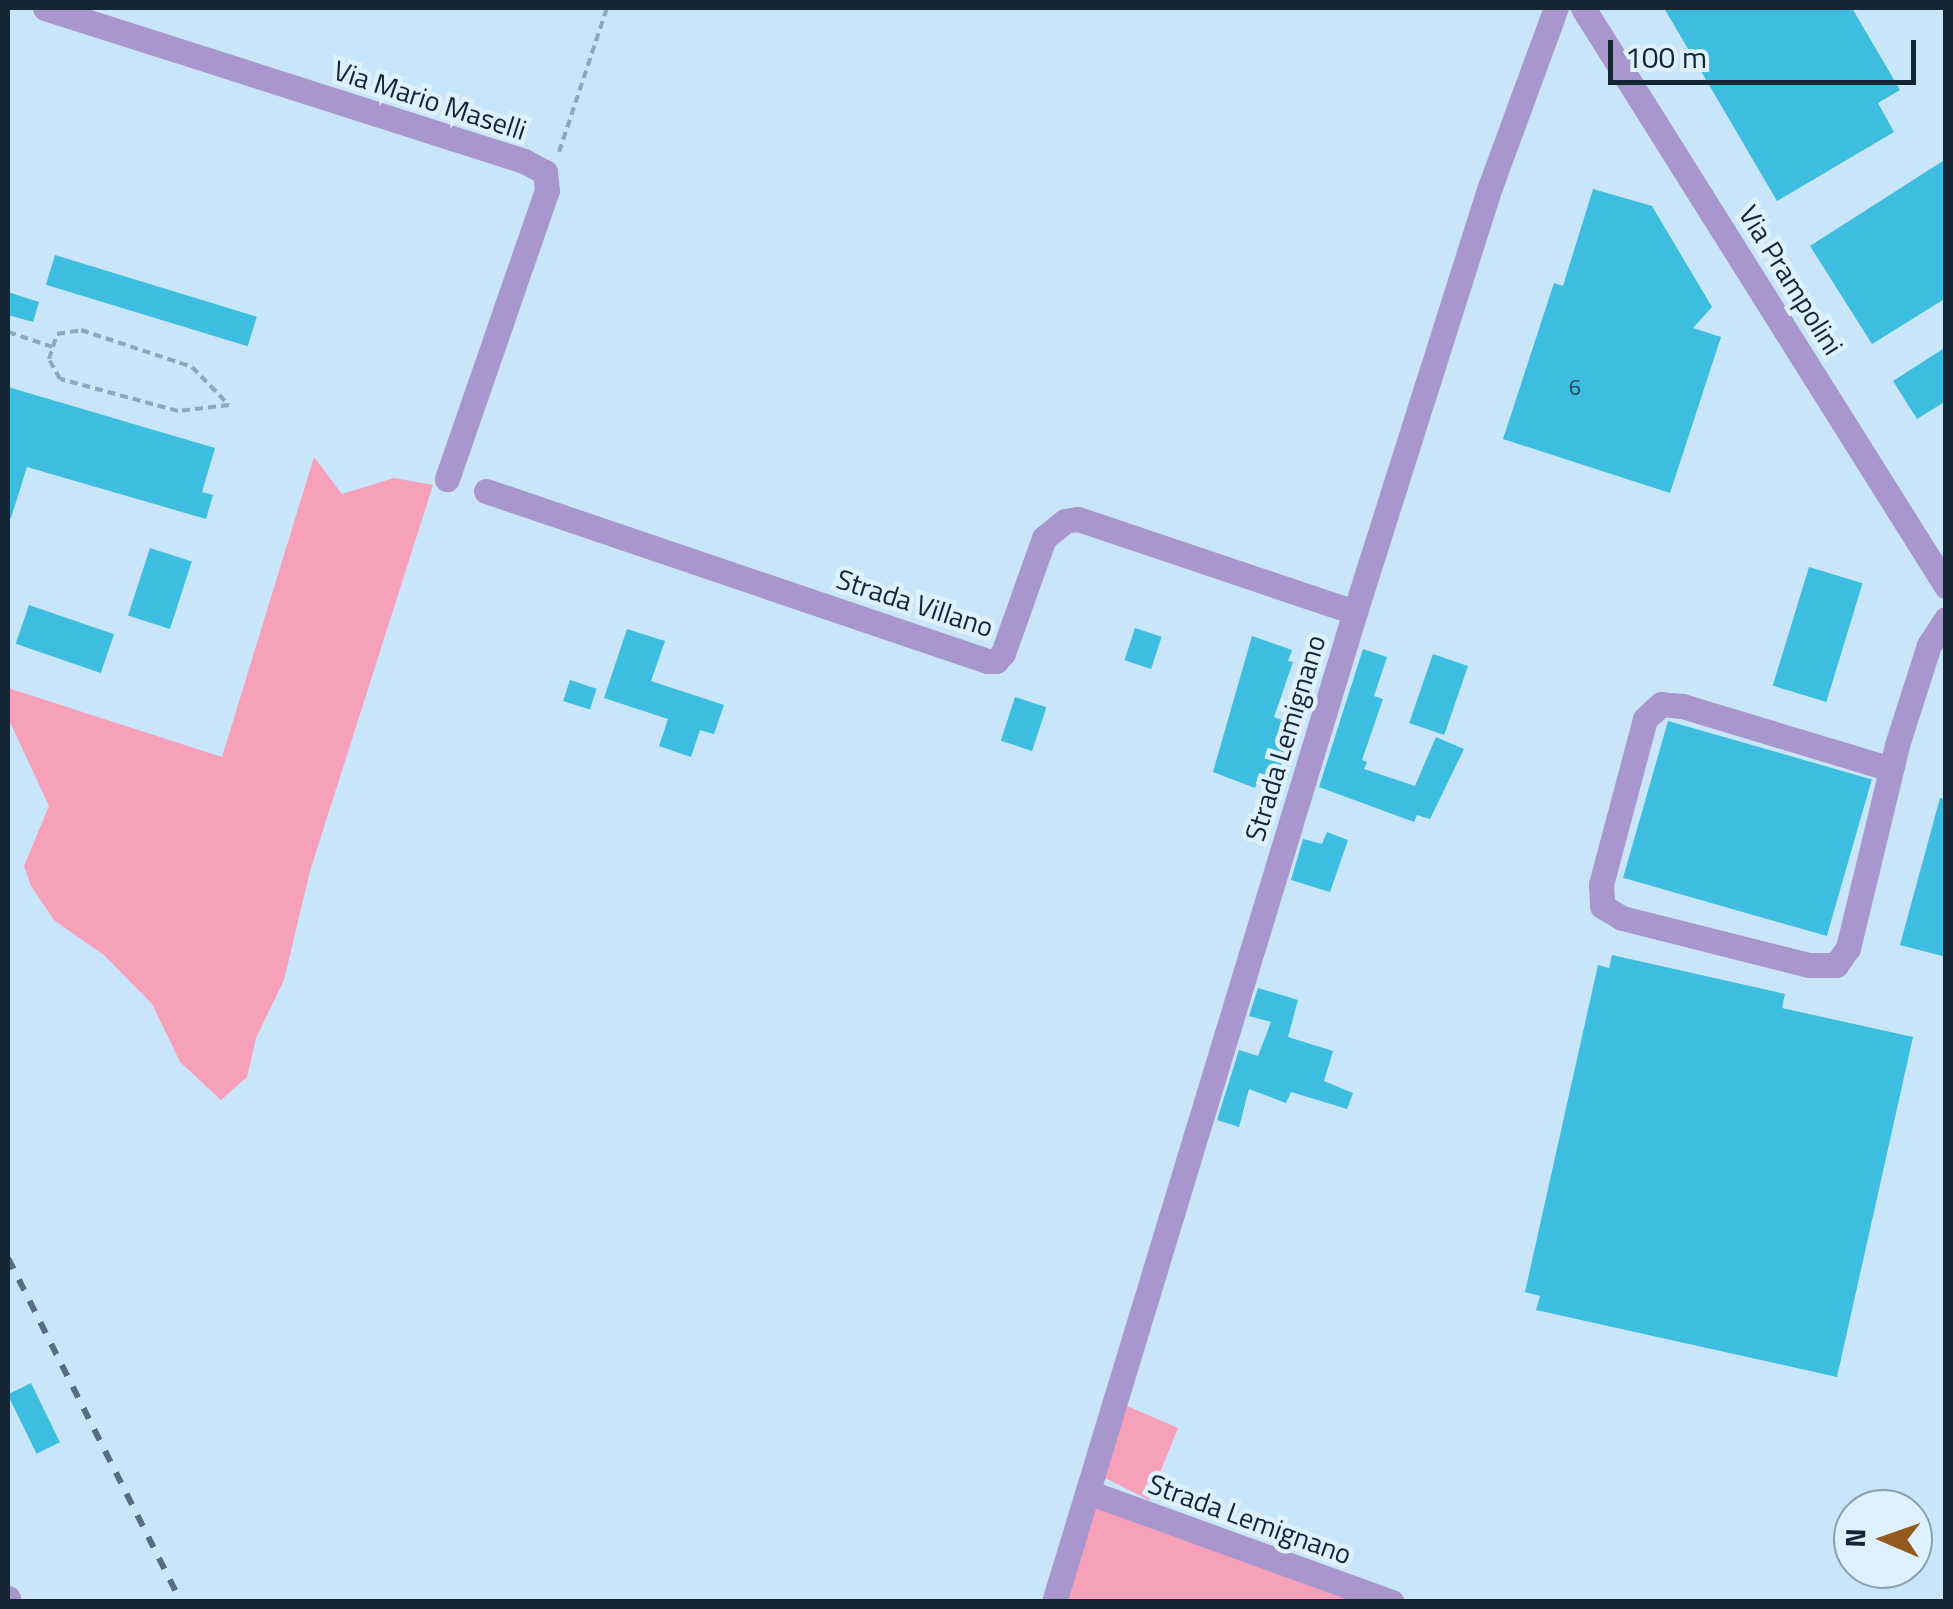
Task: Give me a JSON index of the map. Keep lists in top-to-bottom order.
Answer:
{
  "streets": {
    "street": [
      "Via Mario Maselli",
      "Via Prampolini",
      "Strada Villano",
      "Strada Lemignano"
    ]
  },
  "crossings": [
    ["Strada Villano", "Strada Lemignano"]
  ],
  "house_numbers": ["6"],
  "scale_bar": "100 m",
  "north": "left"
}
